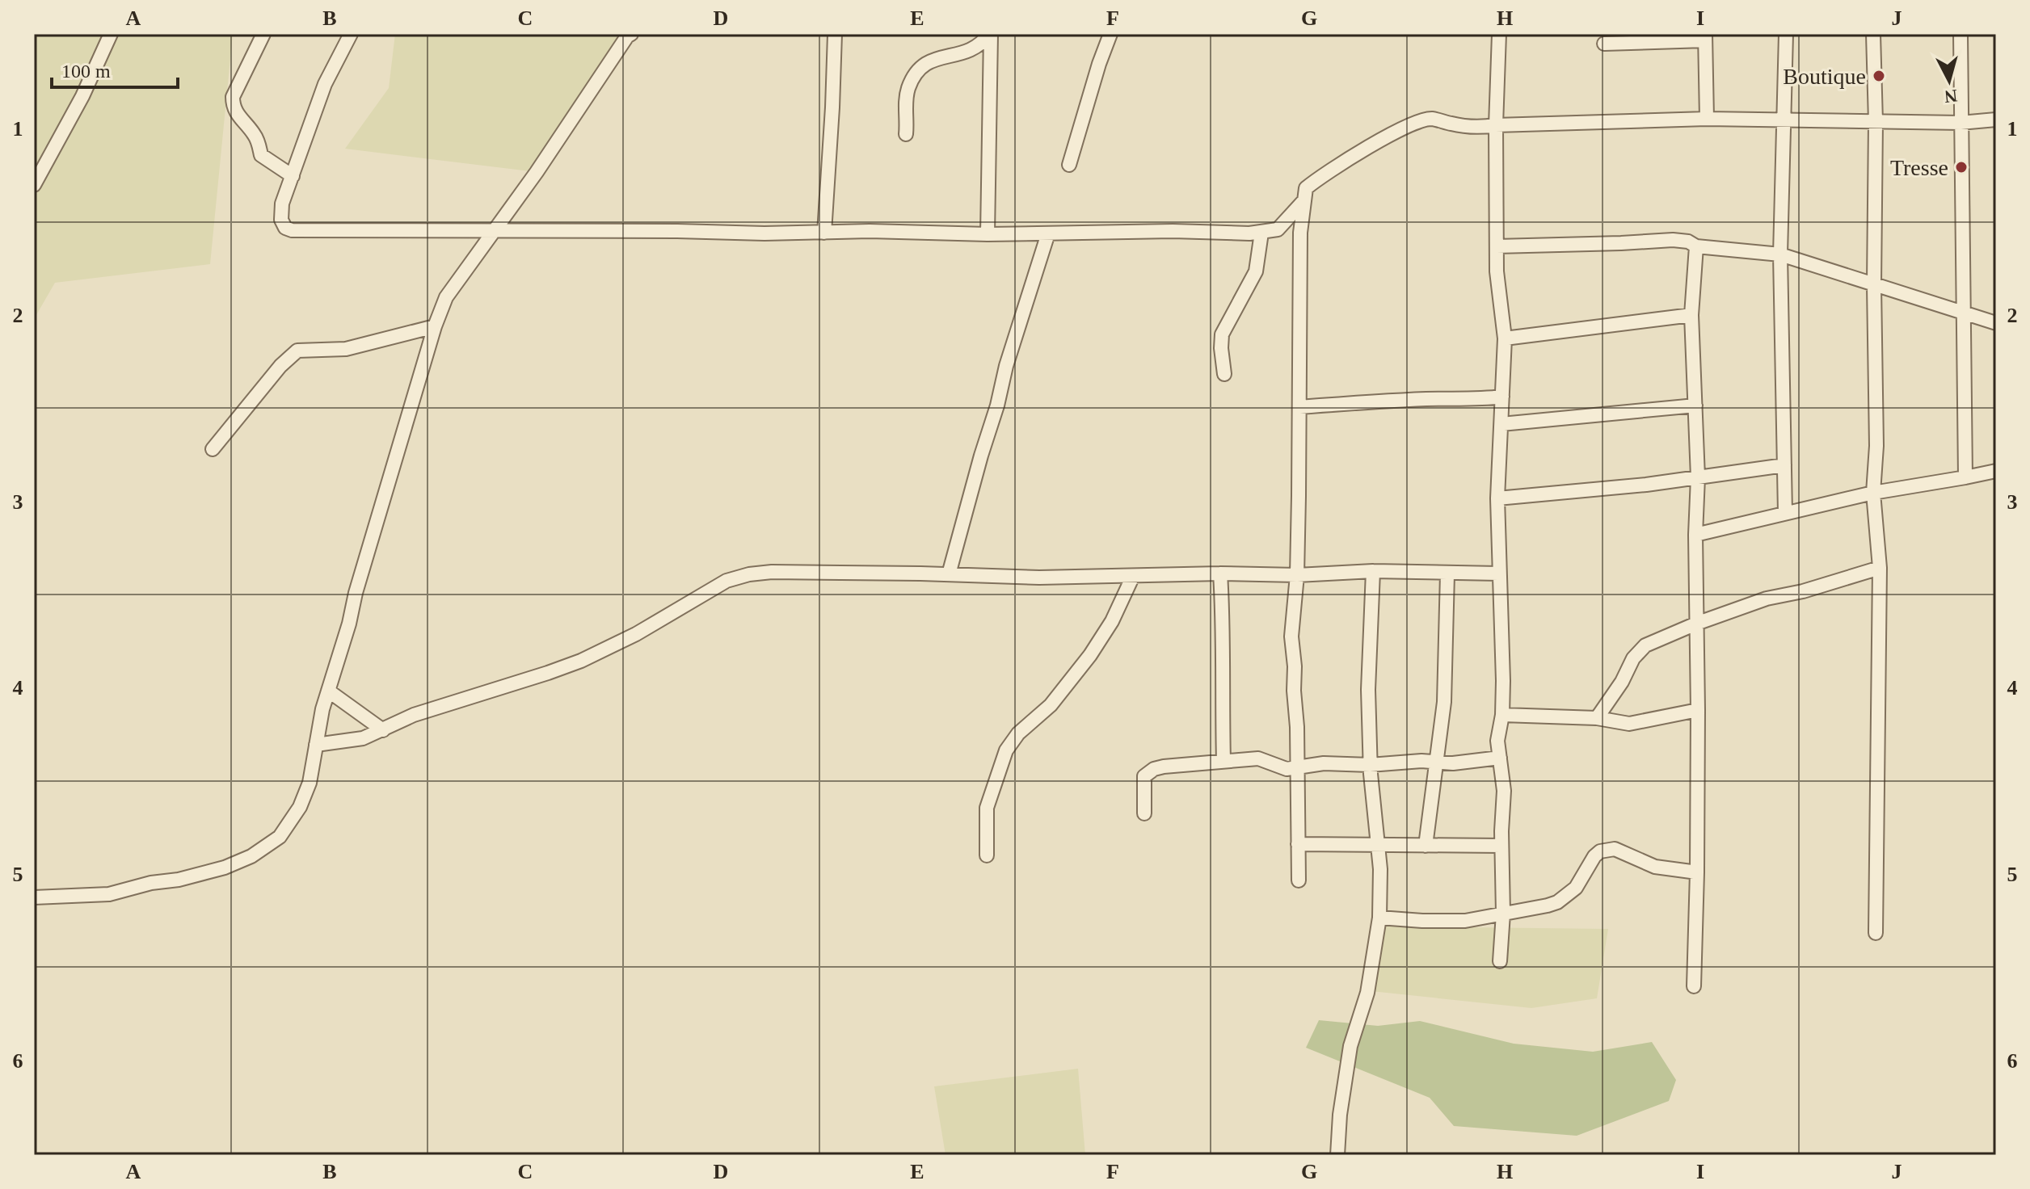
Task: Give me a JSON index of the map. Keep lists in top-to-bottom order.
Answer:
{
  "places": ["Boutique", "Tresse"],
  "scale_bar": "100 m",
  "north": "bottom",
  "grid": {
    "columns": [
      "A",
      "B",
      "C",
      "D",
      "E",
      "F",
      "G",
      "H",
      "I",
      "J"
    ],
    "rows": [
      "1",
      "2",
      "3",
      "4",
      "5",
      "6"
    ]
  }
}
